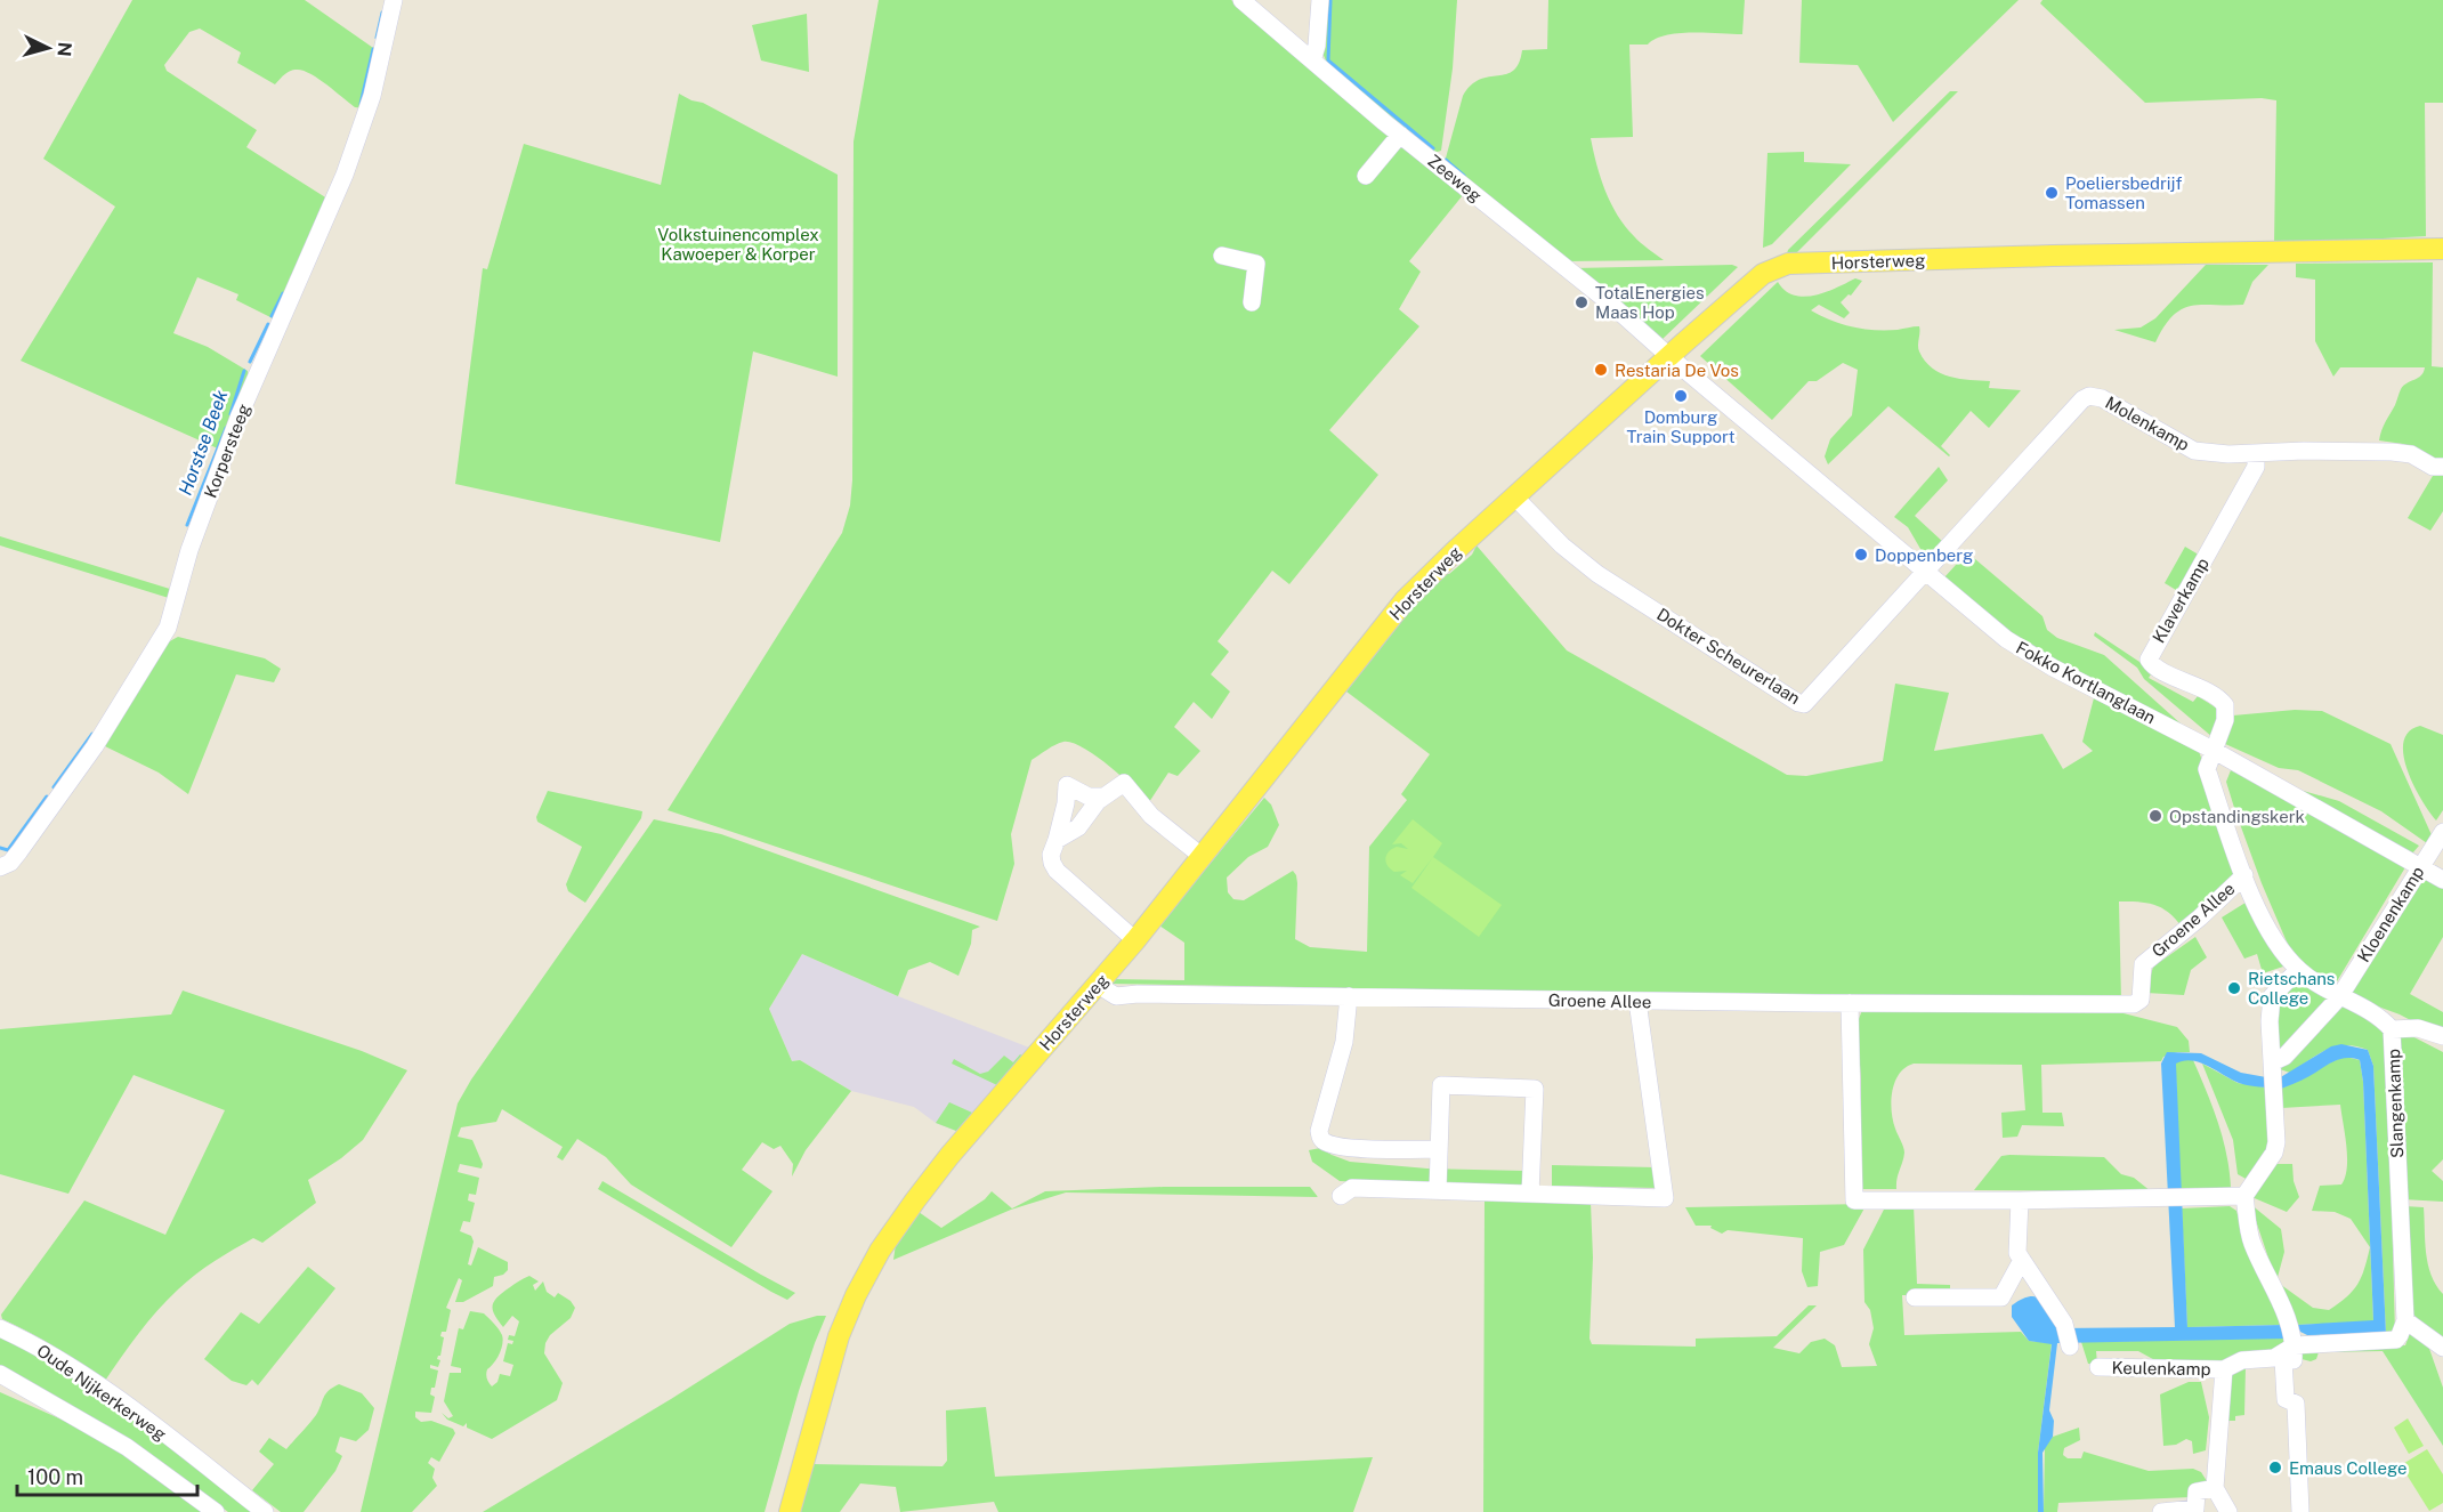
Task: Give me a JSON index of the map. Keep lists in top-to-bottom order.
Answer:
{
  "streets": {
    "main road": ["Horsterweg"],
    "street": [
      "Zeeweg",
      "Molenkamp",
      "Korpersteeg",
      "Klaverkamp",
      "Dokter Scheurerlaan",
      "Fokko Kortlanglaan",
      "Kloenenkamp",
      "Groene Allee",
      "Slangenkamp",
      "Keulenkamp",
      "Oude Nijkerkerweg"
    ]
  },
  "crossings": [
    ["Zeeweg", "Horsterweg"],
    ["Zeeweg", "Fokko Kortlanglaan"],
    ["Horsterweg", "Dokter Scheurerlaan"],
    ["Horsterweg", "Fokko Kortlanglaan"],
    ["Horsterweg", "Groene Allee"],
    ["Molenkamp", "Klaverkamp"],
    ["Molenkamp", "Dokter Scheurerlaan"],
    ["Molenkamp", "Fokko Kortlanglaan"],
    ["Klaverkamp", "Fokko Kortlanglaan"],
    ["Klaverkamp", "Slangenkamp"],
    ["Dokter Scheurerlaan", "Fokko Kortlanglaan"],
    ["Fokko Kortlanglaan", "Kloenenkamp"],
    ["Fokko Kortlanglaan", "Slangenkamp"],
    ["Kloenenkamp", "Slangenkamp"],
    ["Groene Allee", "Slangenkamp"],
    ["Slangenkamp", "Keulenkamp"]
  ],
  "water": ["Horstse Beek"],
  "parks": ["Volkstuinencomplex Kawoeper & Korper"],
  "places": [
    "Poeliersbedrijf Tomassen",
    "TotalEnergies Maas Hop",
    "Restaria De Vos",
    "Domburg Train Support",
    "Doppenberg",
    "Opstandingskerk",
    "Rietschans College",
    "Emaus College"
  ],
  "scale_bar": "100 m",
  "north": "right"
}
